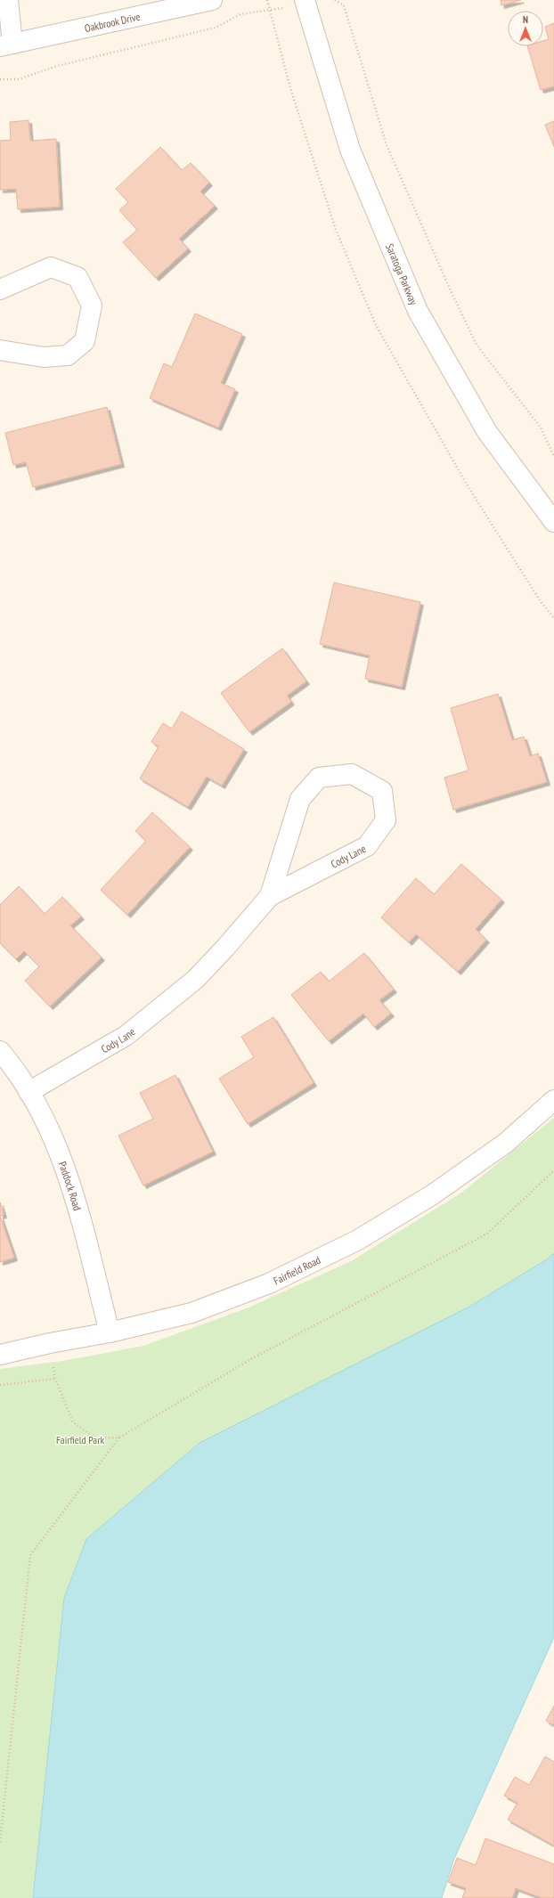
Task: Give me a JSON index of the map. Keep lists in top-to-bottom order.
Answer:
{
  "streets": {
    "street": [
      "Oakbrook Drive",
      "Saratoga Parkway",
      "Cody Lane",
      "Paddock Road",
      "Fairfield Road"
    ]
  },
  "crossings": [
    ["Cody Lane", "Paddock Road"],
    ["Paddock Road", "Fairfield Road"]
  ],
  "parks": ["Fairfield Park"],
  "north": "top"
}
